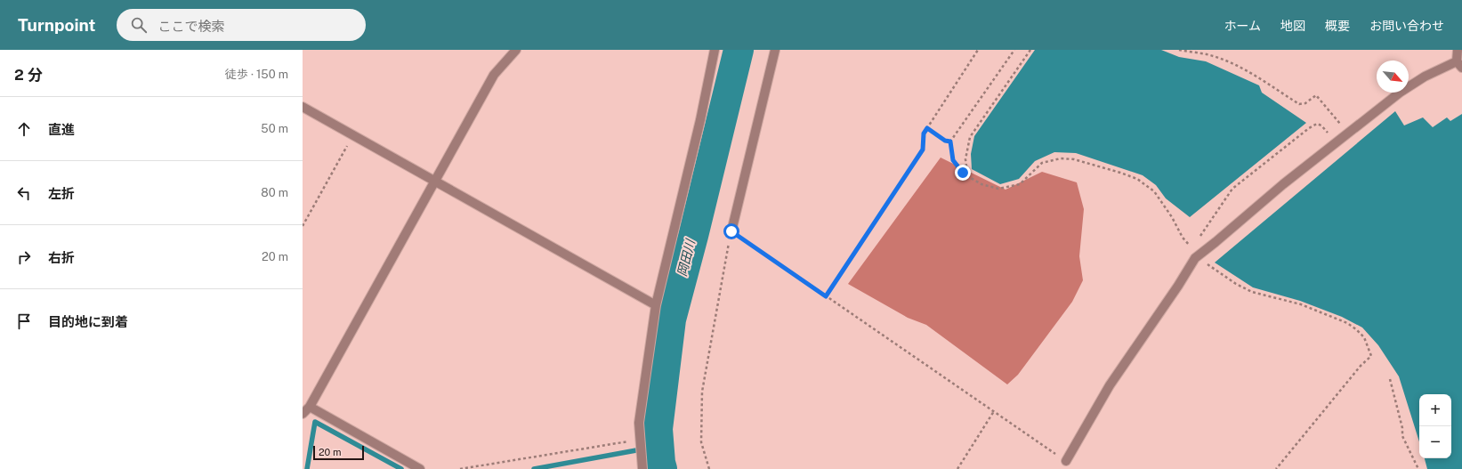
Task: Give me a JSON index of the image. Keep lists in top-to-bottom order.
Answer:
{
  "water": ["岡田川"],
  "scale_bar": "20 m",
  "north": "bottom right",
  "page": {
    "header": "Turnpoint",
    "search": "ここで検索",
    "nav": [
      "ホーム",
      "地図",
      "概要",
      "お問い合わせ"
    ],
    "heading": ["2 分", "徒歩 · 150 m"],
    "list": [
      ["直進", "50 m"],
      ["左折", "80 m"],
      ["右折", "20 m"],
      "目的地に到着"
    ],
    "map_buttons": ["+", "−"],
    "scale": "20 m"
  }
}
